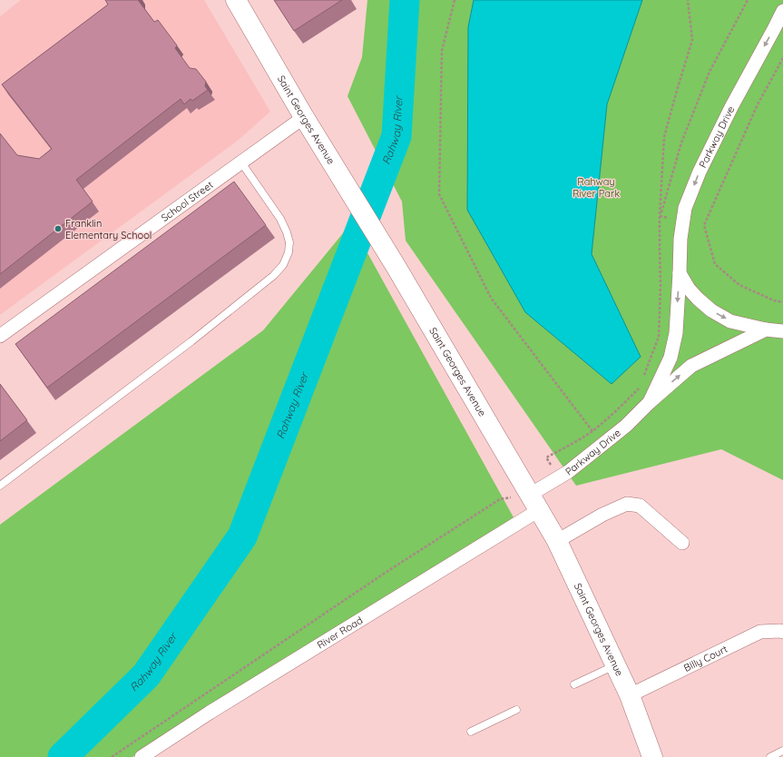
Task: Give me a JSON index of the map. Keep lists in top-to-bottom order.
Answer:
{
  "streets": {
    "main road": ["Saint Georges Avenue"],
    "street": [
      "Parkway Drive",
      "School Street",
      "River Road",
      "Billy Court"
    ]
  },
  "crossings": [
    ["Saint Georges Avenue", "Parkway Drive"],
    ["Saint Georges Avenue", "School Street"],
    ["Saint Georges Avenue", "River Road"],
    ["Saint Georges Avenue", "Billy Court"],
    ["Parkway Drive", "River Road"]
  ],
  "water": ["Rahway River"],
  "parks": ["Rahway River Park"],
  "places": ["Franklin Elementary School"]
}
